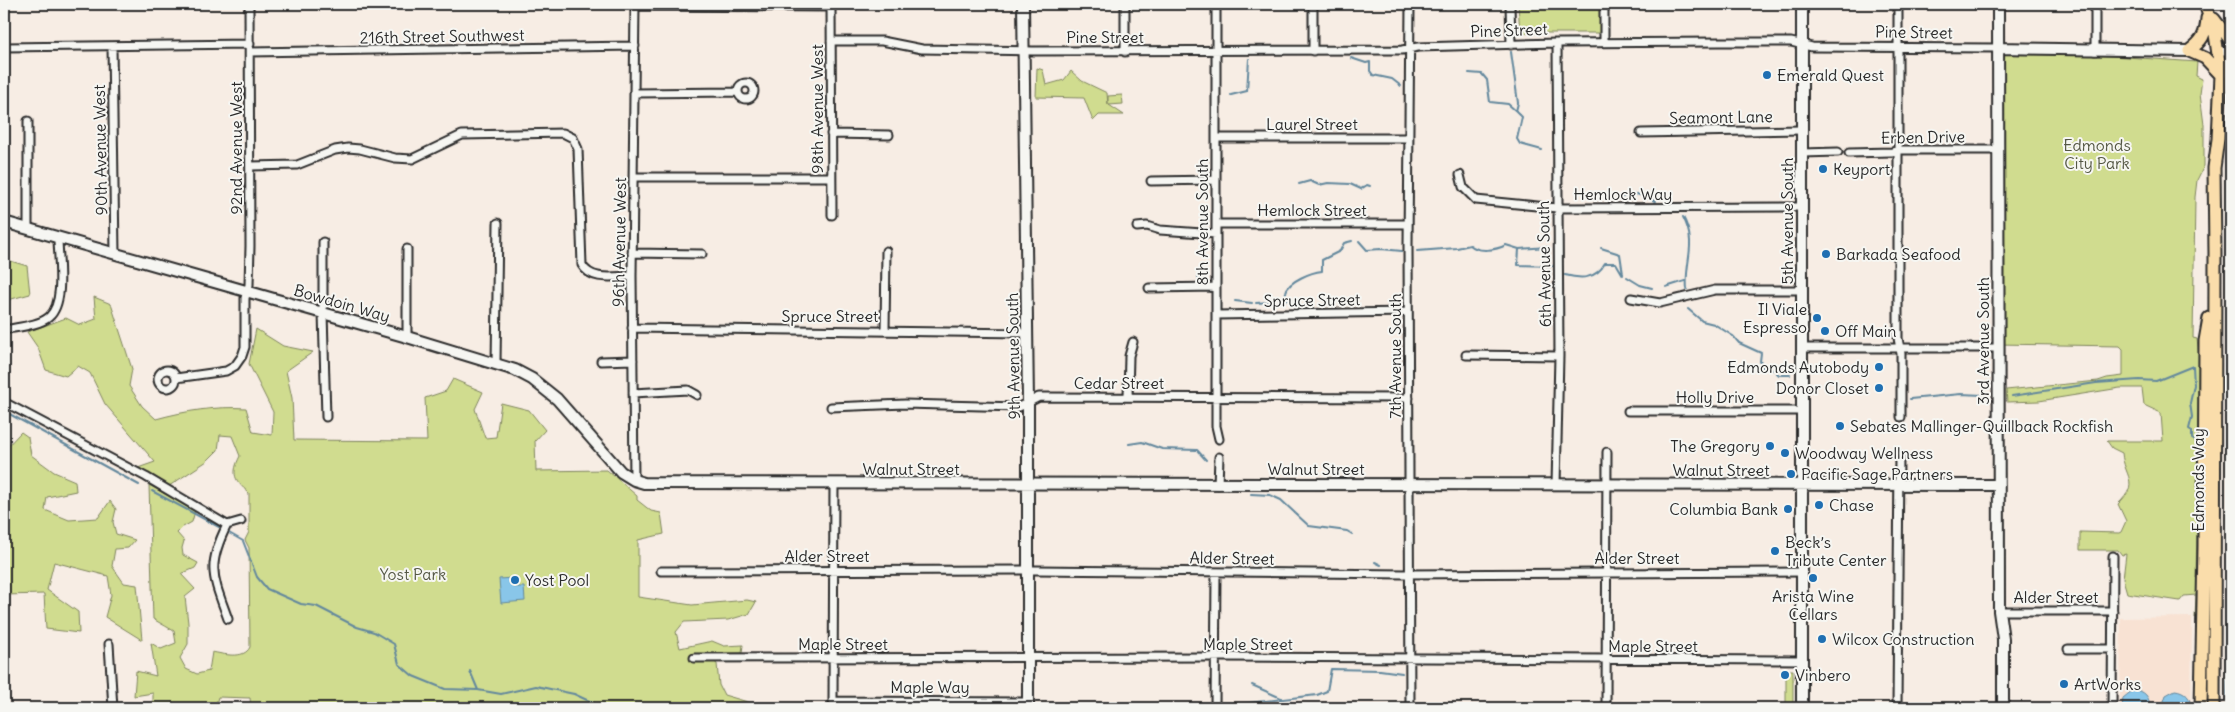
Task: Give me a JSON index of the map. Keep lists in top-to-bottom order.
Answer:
{
  "streets": {
    "main road": ["Edmonds Way"],
    "street": [
      "Pine Street",
      "216th Street Southwest",
      "98th Avenue West",
      "Seamont Lane",
      "Laurel Street",
      "Erben Drive",
      "92nd Avenue West",
      "90th Avenue West",
      "Hemlock Way",
      "Hemlock Street",
      "5th Avenue South",
      "8th Avenue South",
      "96th Avenue West",
      "6th Avenue South",
      "Spruce Street",
      "Bowdoin Way",
      "3rd Avenue South",
      "9th Avenue South",
      "7th Avenue South",
      "Cedar Street",
      "Holly Drive",
      "Walnut Street",
      "Alder Street",
      "Maple Street",
      "Maple Way"
    ]
  },
  "crossings": [
    ["Pine Street", "98th Avenue West"],
    ["Pine Street", "5th Avenue South"],
    ["Pine Street", "8th Avenue South"],
    ["Pine Street", "6th Avenue South"],
    ["Pine Street", "3rd Avenue South"],
    ["Pine Street", "9th Avenue South"],
    ["Pine Street", "7th Avenue South"],
    ["216th Street Southwest", "92nd Avenue West"],
    ["216th Street Southwest", "90th Avenue West"],
    ["216th Street Southwest", "96th Avenue West"],
    ["Seamont Lane", "5th Avenue South"],
    ["Laurel Street", "8th Avenue South"],
    ["Laurel Street", "7th Avenue South"],
    ["Erben Drive", "3rd Avenue South"],
    ["92nd Avenue West", "Bowdoin Way"],
    ["90th Avenue West", "Bowdoin Way"],
    ["Hemlock Way", "5th Avenue South"],
    ["Hemlock Way", "6th Avenue South"],
    ["Hemlock Street", "8th Avenue South"],
    ["Hemlock Street", "7th Avenue South"],
    ["5th Avenue South", "Holly Drive"],
    ["5th Avenue South", "Walnut Street"],
    ["5th Avenue South", "Alder Street"],
    ["5th Avenue South", "Maple Street"],
    ["8th Avenue South", "Spruce Street"],
    ["8th Avenue South", "Cedar Street"],
    ["96th Avenue West", "Spruce Street"],
    ["96th Avenue West", "Bowdoin Way"],
    ["96th Avenue West", "Walnut Street"],
    ["6th Avenue South", "Walnut Street"],
    ["Spruce Street", "9th Avenue South"],
    ["Spruce Street", "7th Avenue South"],
    ["Bowdoin Way", "Walnut Street"],
    ["3rd Avenue South", "Walnut Street"],
    ["3rd Avenue South", "Alder Street"],
    ["9th Avenue South", "Cedar Street"],
    ["9th Avenue South", "Walnut Street"],
    ["9th Avenue South", "Alder Street"],
    ["9th Avenue South", "Maple Street"],
    ["9th Avenue South", "Maple Way"],
    ["7th Avenue South", "Cedar Street"],
    ["7th Avenue South", "Walnut Street"],
    ["7th Avenue South", "Alder Street"],
    ["7th Avenue South", "Maple Street"],
    ["Maple Street", "Maple Way"]
  ],
  "parks": ["Edmonds City Park", "Yost Park"],
  "places": [
    "Emerald Quest",
    "Keyport",
    "Barkada Seafood",
    "Il Viale Espresso",
    "Off Main",
    "Edmonds Autobody",
    "Donor Closet",
    "Sebates Mallinger-Quillback Rockfish",
    "The Gregory",
    "Woodway Wellness",
    "Pacific Sage Partners",
    "Chase",
    "Columbia Bank",
    "Beck’s Tribute Center",
    "Arista Wine Cellars",
    "Yost Pool",
    "Wilcox Construction",
    "Vinbero",
    "ArtWorks"
  ]
}
